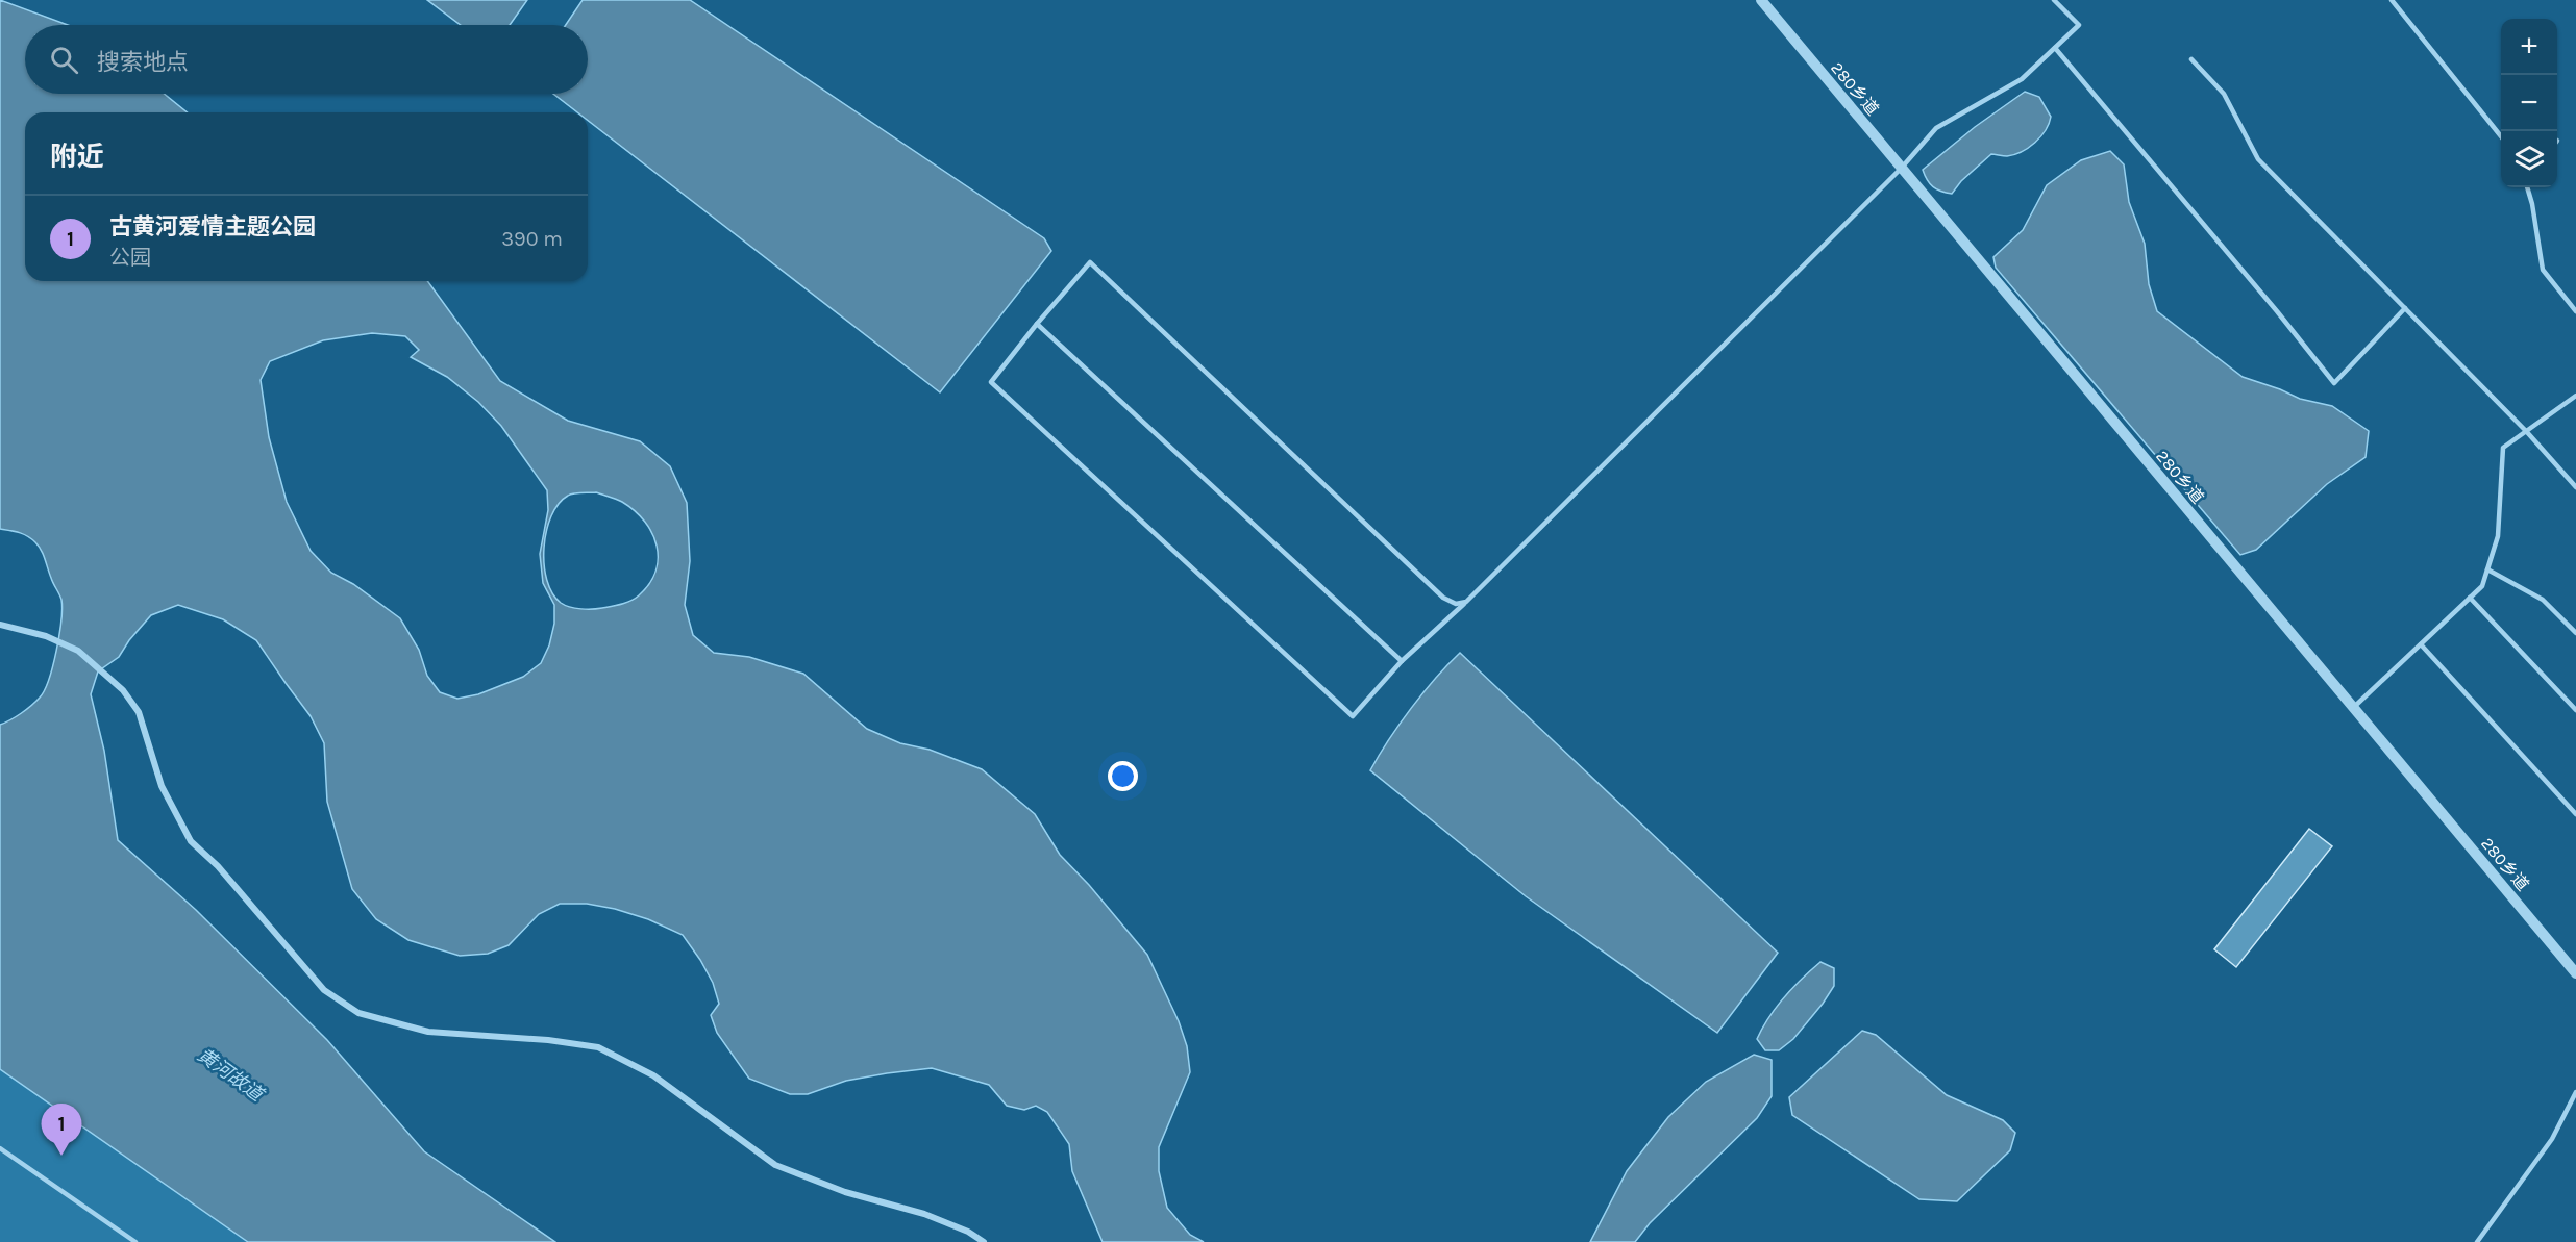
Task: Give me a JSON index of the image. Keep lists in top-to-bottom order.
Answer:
{
  "streets": {
    "street": ["280乡道"]
  },
  "water": ["黄河故道"],
  "page": {
    "map_buttons": ["+", "−"],
    "search": "搜索地点",
    "heading": "附近",
    "list": [
      {
        "mark": "1",
        "name": "古黄河爱情主题公园",
        "note": "公园",
        "value": "390 m"
      }
    ],
    "pins": "1"
  }
}
